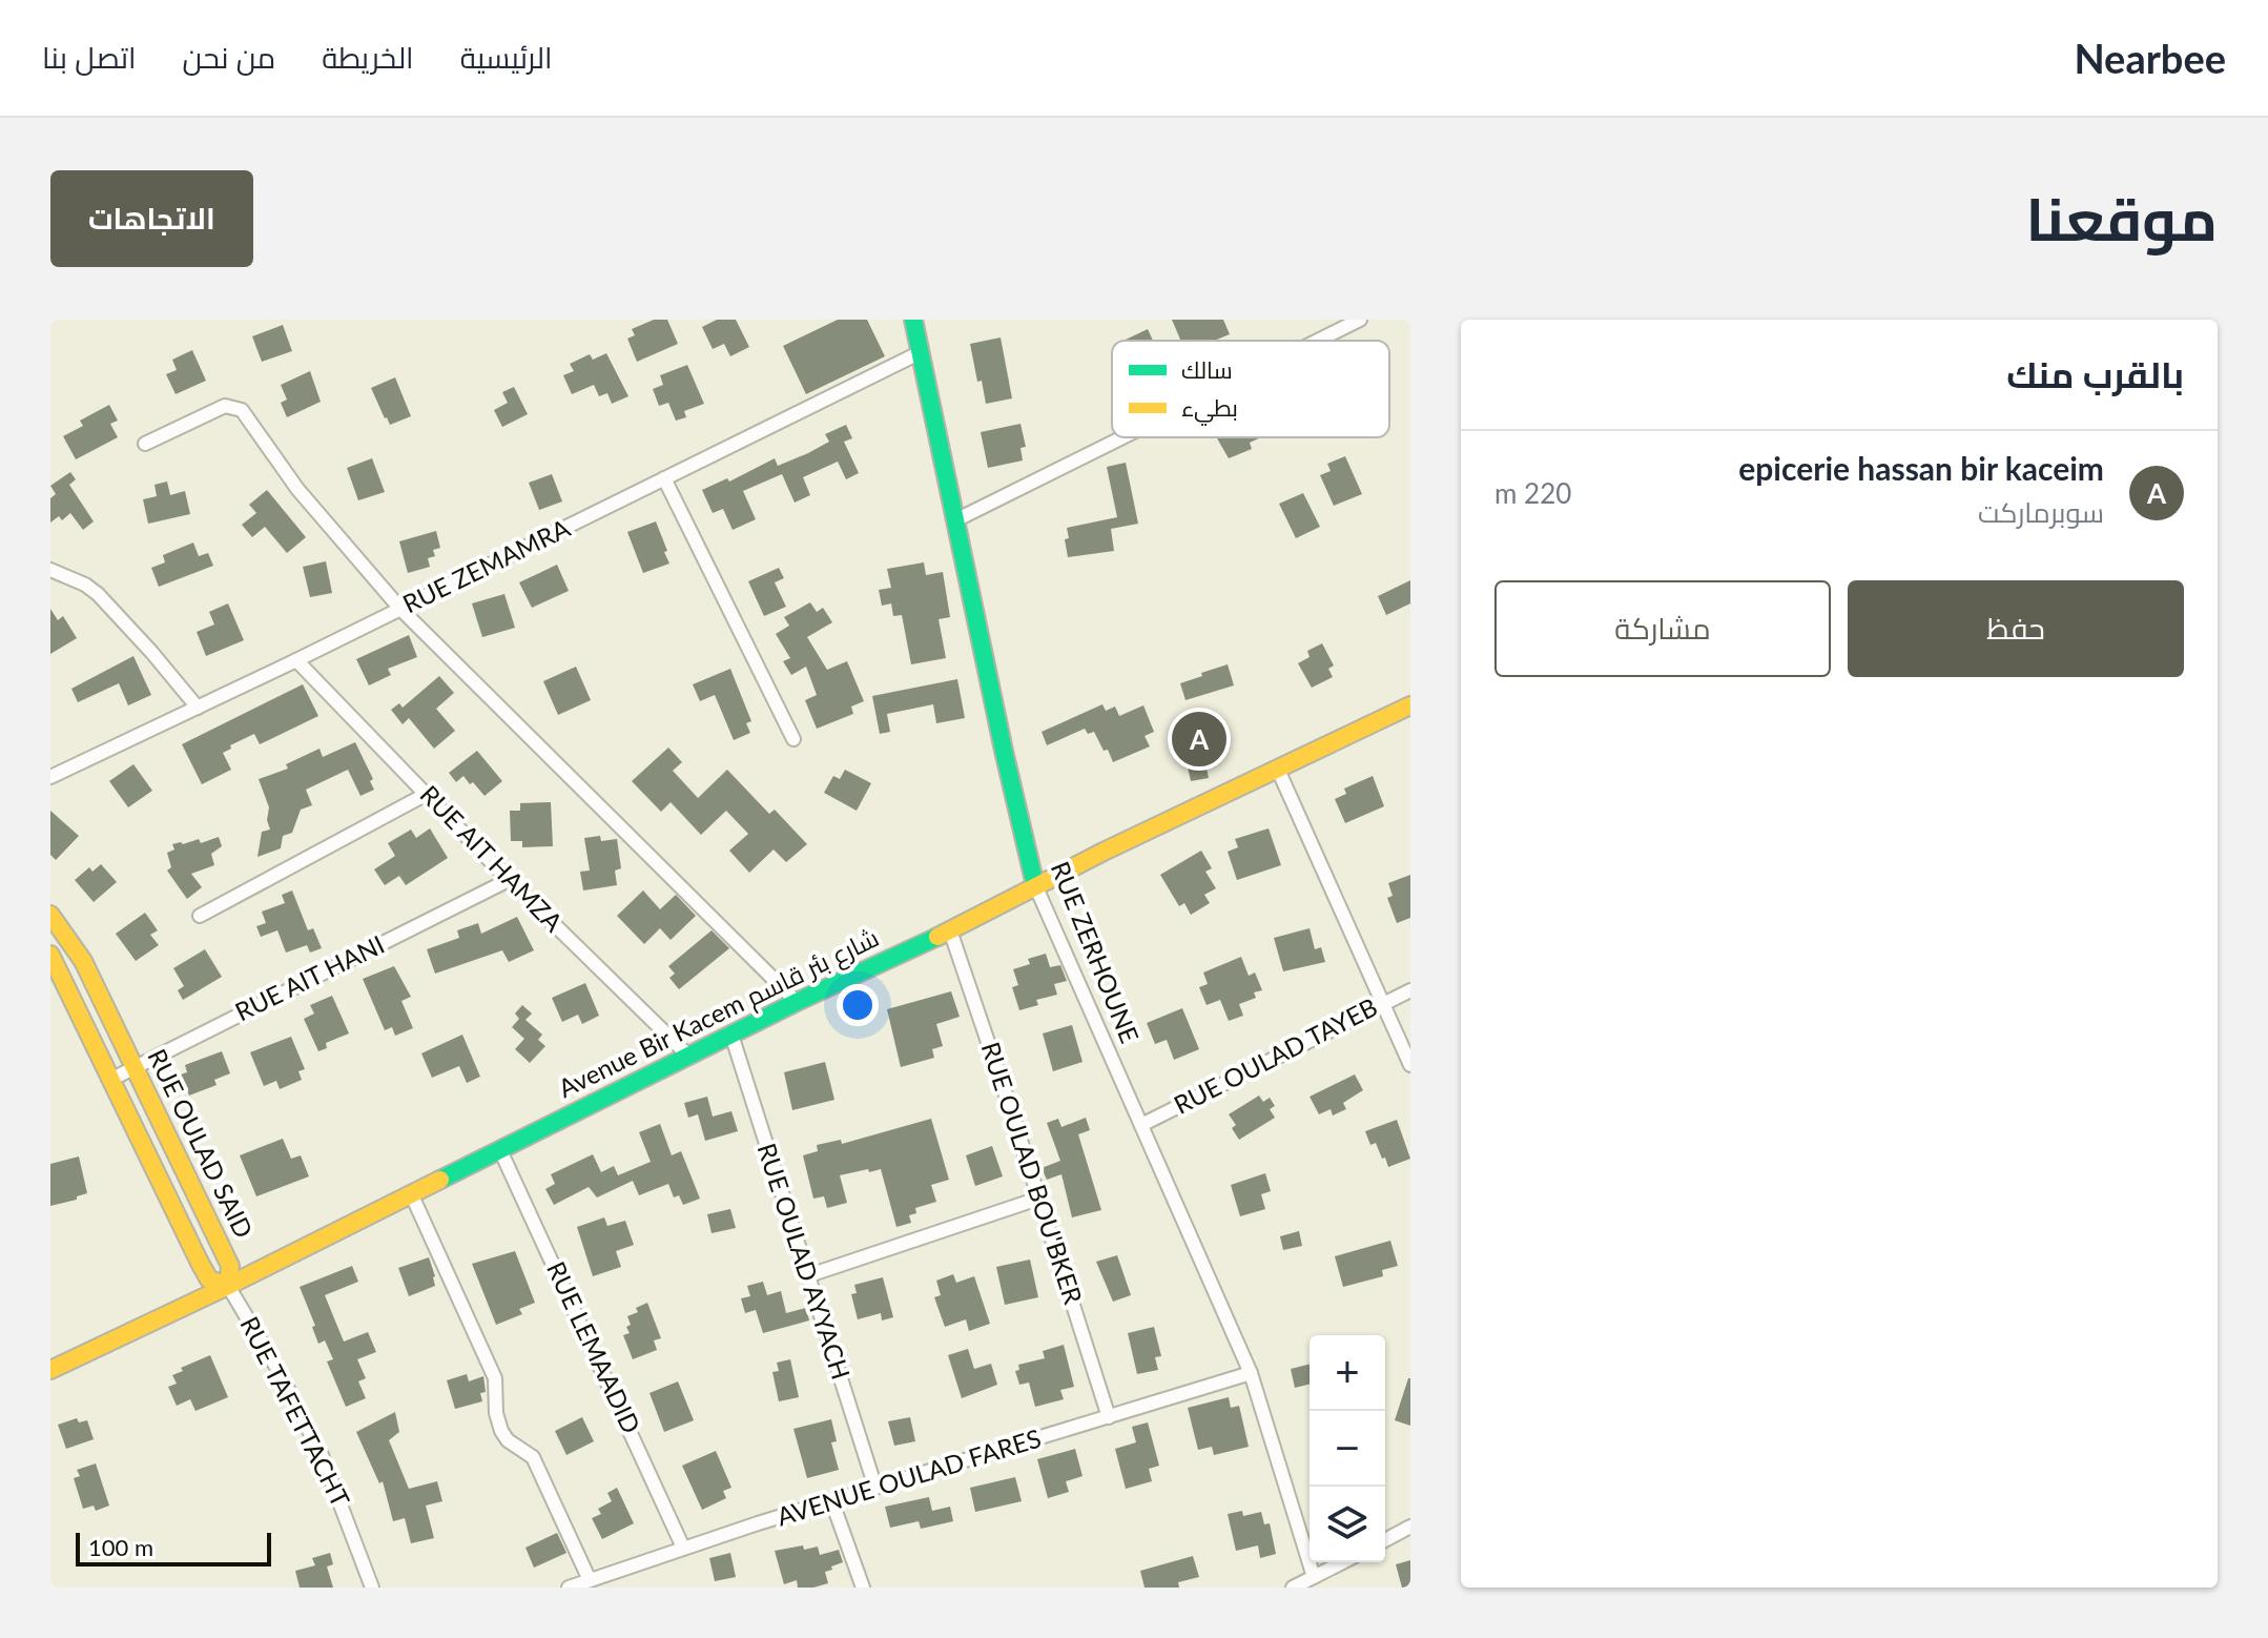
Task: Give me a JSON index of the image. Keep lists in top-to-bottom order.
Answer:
{
  "streets": {
    "street": [
      "RUE ZEMAMRA",
      "RUE AIT HAMZA",
      "RUE ZERHOUNE",
      "RUE AIT HANI",
      "Avenue Bir Kacem شارع بئر قاسم",
      "RUE OULAD TAYEB",
      "RUE OULAD SAID",
      "RUE OULAD BOU'BKER",
      "RUE OULAD AYYACH",
      "RUE LEMAADID",
      "RUE TAFETTACHT",
      "AVENUE OULAD FARES"
    ]
  },
  "crossings": [
    ["RUE ZEMAMRA", "RUE AIT HAMZA"],
    ["RUE ZEMAMRA", "RUE ZERHOUNE"],
    ["RUE AIT HAMZA", "RUE AIT HANI"],
    ["RUE AIT HAMZA", "Avenue Bir Kacem شارع بئر قاسم"],
    ["RUE ZERHOUNE", "Avenue Bir Kacem شارع بئر قاسم"],
    ["RUE ZERHOUNE", "RUE OULAD TAYEB"],
    ["RUE ZERHOUNE", "AVENUE OULAD FARES"],
    ["RUE AIT HANI", "RUE OULAD SAID"],
    ["Avenue Bir Kacem شارع بئر قاسم", "RUE OULAD SAID"],
    ["Avenue Bir Kacem شارع بئر قاسم", "RUE OULAD BOU'BKER"],
    ["Avenue Bir Kacem شارع بئر قاسم", "RUE OULAD AYYACH"],
    ["Avenue Bir Kacem شارع بئر قاسم", "RUE LEMAADID"],
    ["Avenue Bir Kacem شارع بئر قاسم", "RUE TAFETTACHT"],
    ["RUE OULAD SAID", "RUE TAFETTACHT"],
    ["RUE OULAD BOU'BKER", "AVENUE OULAD FARES"],
    ["RUE OULAD AYYACH", "AVENUE OULAD FARES"],
    ["RUE LEMAADID", "AVENUE OULAD FARES"]
  ],
  "legend": ["سالك", "بطيء"],
  "scale_bar": "100 m",
  "page": {
    "header": "Nearbee",
    "nav": [
      "الرئيسية",
      "الخريطة",
      "من نحن",
      "اتصل بنا"
    ],
    "title": "موقعنا",
    "buttons": [
      "الاتجاهات",
      ["حفظ", "مشاركة"]
    ],
    "heading": "بالقرب منك",
    "list": [
      {
        "mark": "A",
        "name": "epicerie hassan bir kaceim",
        "note": "سوبرماركت",
        "value": "220 m"
      }
    ],
    "pins": "A",
    "map_buttons": ["+", "−"],
    "scale": "100 m"
  }
}
